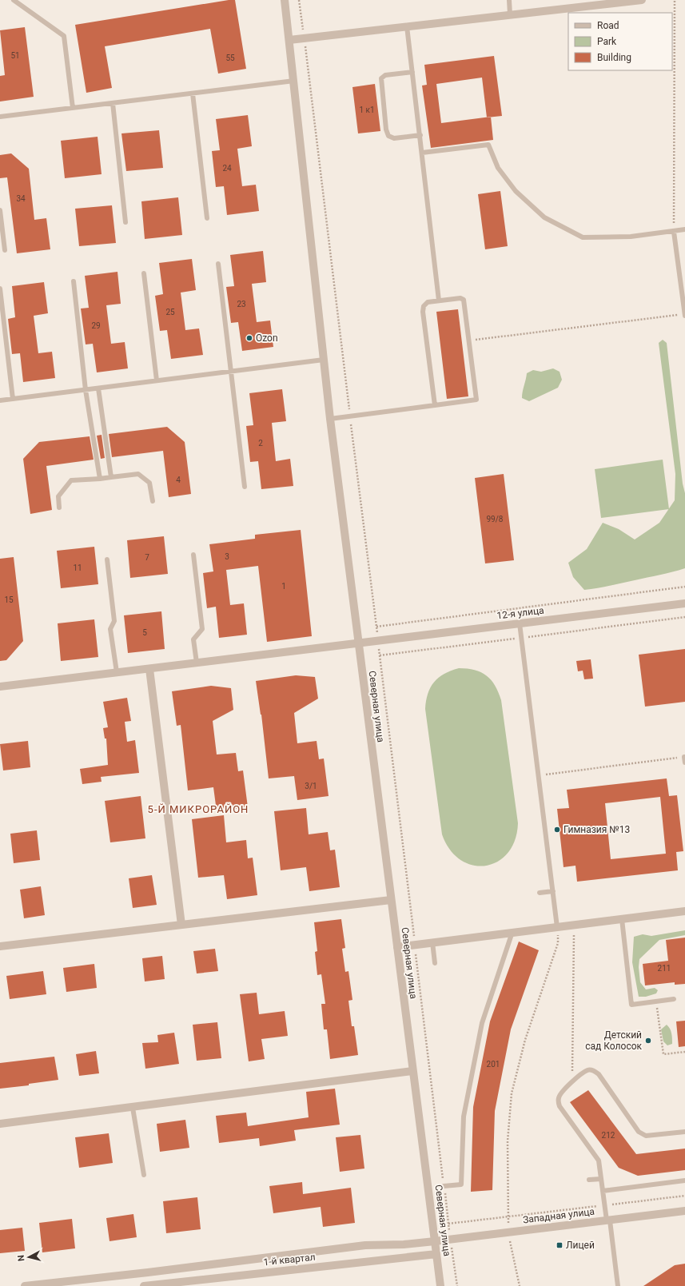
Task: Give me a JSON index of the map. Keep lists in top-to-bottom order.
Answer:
{
  "streets": {
    "street": [
      "12-я улица",
      "Северная улица",
      "Западная улица",
      "1-й квартал"
    ]
  },
  "crossings": [
    ["12-я улица", "Северная улица"],
    ["Северная улица", "Западная улица"],
    ["Северная улица", "1-й квартал"]
  ],
  "districts": ["5-Й МИКРОРАЙОН"],
  "places": {
    "other": ["Ozon", "Гимназия №13", "Детский сад Колосок"],
    "transit": ["Лицей"]
  },
  "house_numbers": [
    "51",
    "55",
    "1 к1",
    "24",
    "34",
    "23",
    "25",
    "29",
    "2",
    "4",
    "99/8",
    "3",
    "7",
    "11",
    "1",
    "15",
    "5",
    "3/1",
    "211",
    "201",
    "212"
  ],
  "legend": ["Road", "Park", "Building"],
  "north": "left"
}
